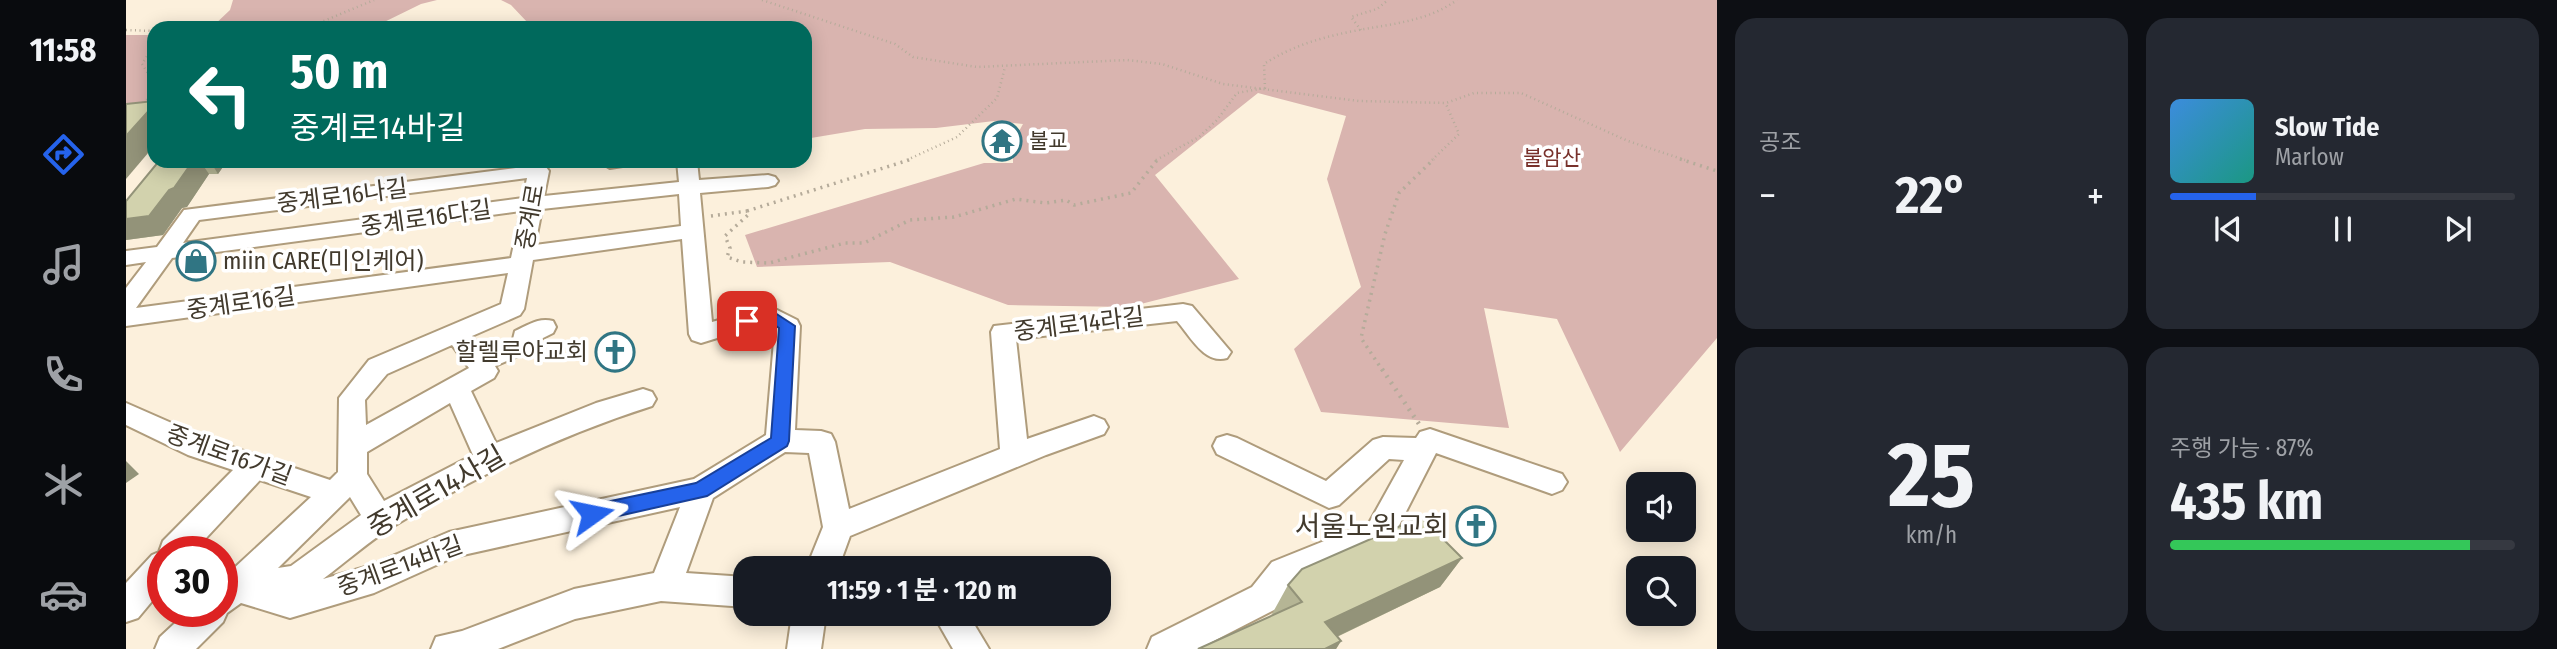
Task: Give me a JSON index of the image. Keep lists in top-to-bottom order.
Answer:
{
  "streets": {
    "street": [
      "중계로16나길",
      "중계로",
      "중계로16다길",
      "중계로16길",
      "중계로14라길",
      "중계로16가길",
      "중계로14사길",
      "중계로14바길"
    ]
  },
  "crossings": [
    ["중계로16나길", "중계로"],
    ["중계로16나길", "중계로16다길"],
    ["중계로", "중계로16다길"],
    ["중계로", "중계로16길"]
  ],
  "parks": ["불암산"],
  "places": {
    "temple": ["불교"],
    "shop": ["miin CARE(미인케어)"],
    "church": ["할렐루야교회", "서울노원교회"]
  },
  "page": {
    "tabs": "11:58",
    "tile": [
      "공조",
      ["25", "km/h"],
      ["주행 가능 · 87%", "435 km"]
    ],
    "turn": ["50 m", "중계로14바길"],
    "song": ["Slow Tide", "Marlow"],
    "heat": ["−", "22°", "+"],
    "limit": "30",
    "trip": "11:59 · 1 분 · 120 m"
  }
}
